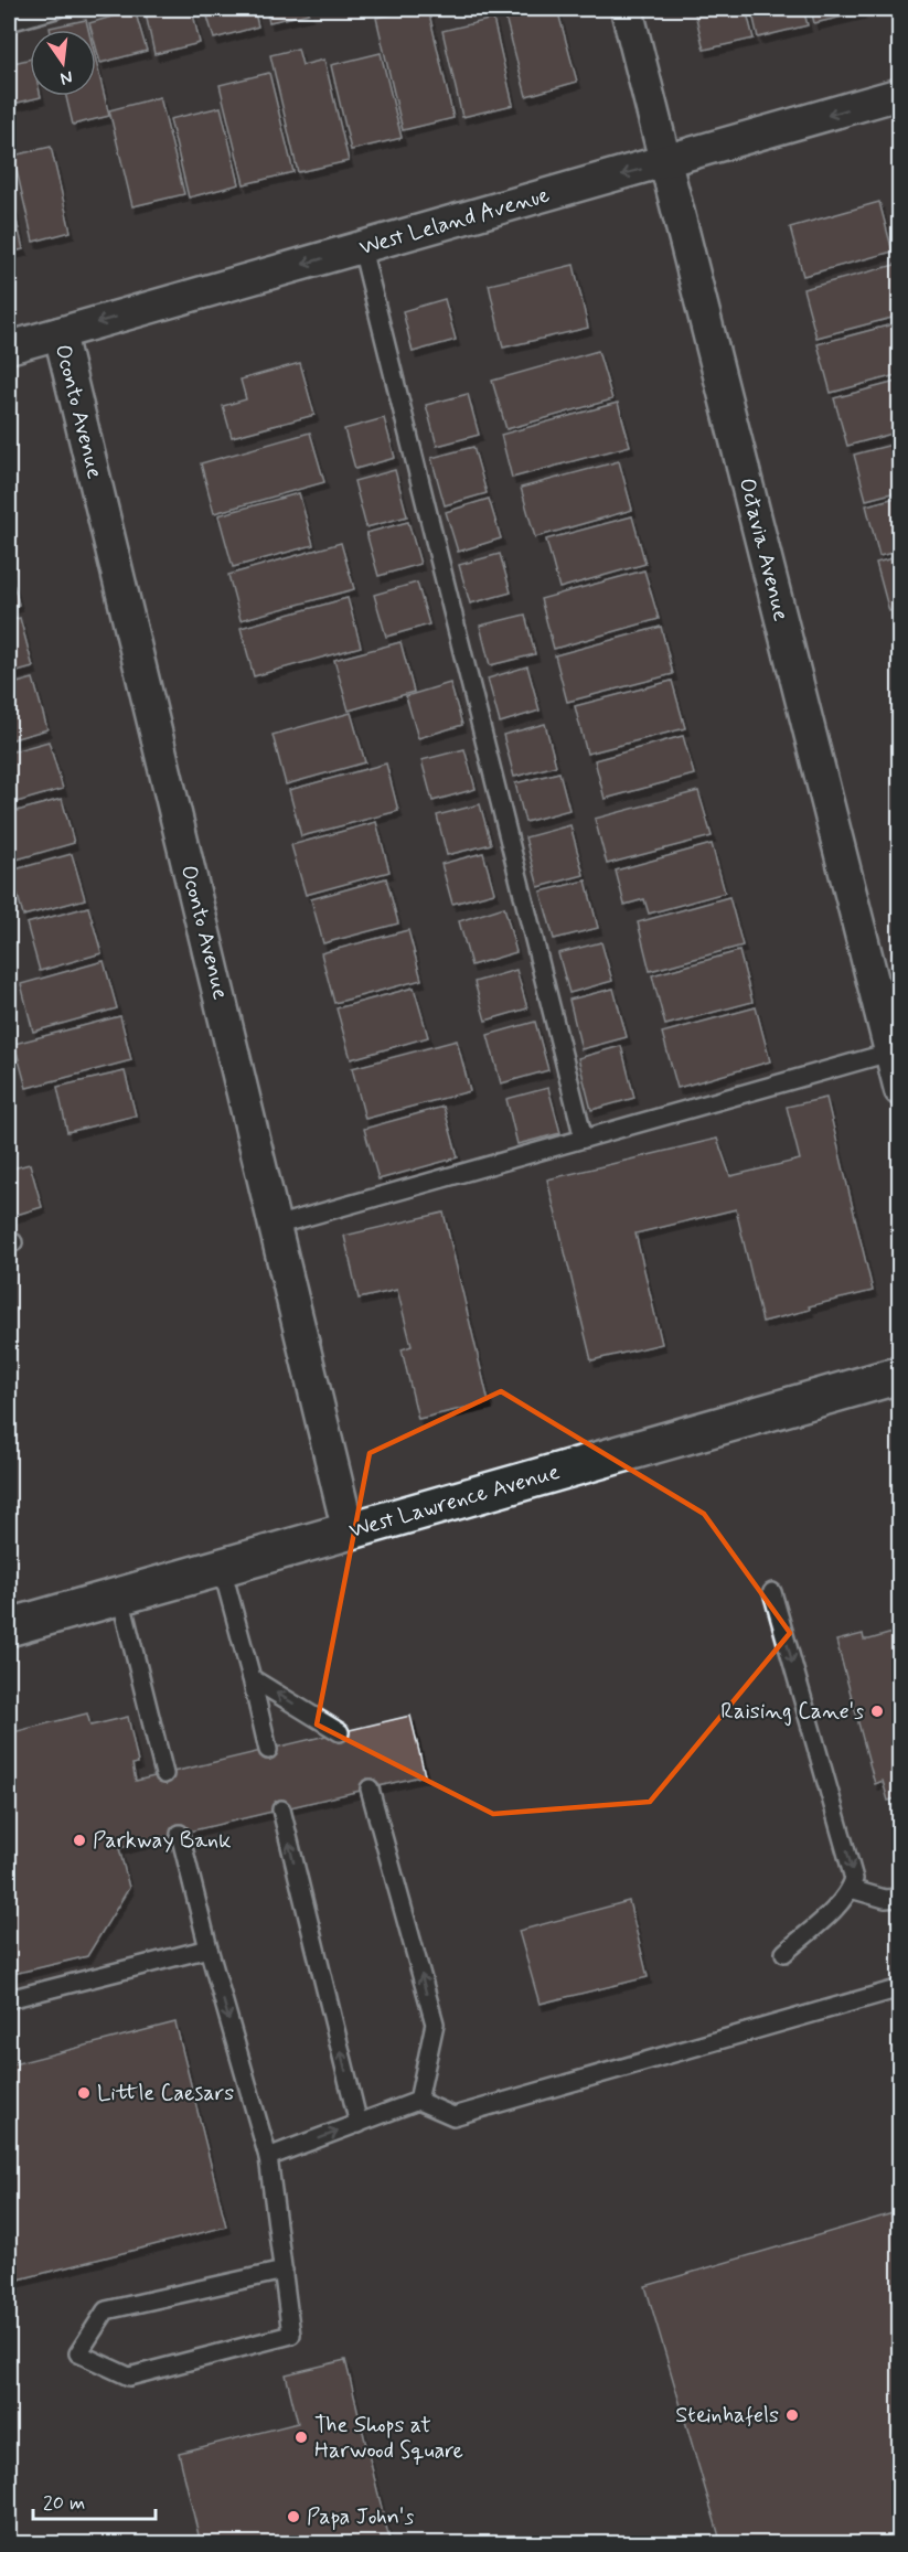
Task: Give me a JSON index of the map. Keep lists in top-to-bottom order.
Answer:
{
  "streets": {
    "main road": ["West Lawrence Avenue"],
    "street": ["West Leland Avenue", "Oconto Avenue", "Octavia Avenue"]
  },
  "crossings": [
    ["West Leland Avenue", "Oconto Avenue"],
    ["West Leland Avenue", "Octavia Avenue"],
    ["Oconto Avenue", "West Lawrence Avenue"]
  ],
  "one_way": ["West Leland Avenue"],
  "places": [
    "Raising Cane's",
    "Parkway Bank",
    "Little Caesars",
    "Steinhafels",
    "The Shops at Harwood Square",
    "Papa John's"
  ],
  "scale_bar": "20 m",
  "north": "bottom"
}
